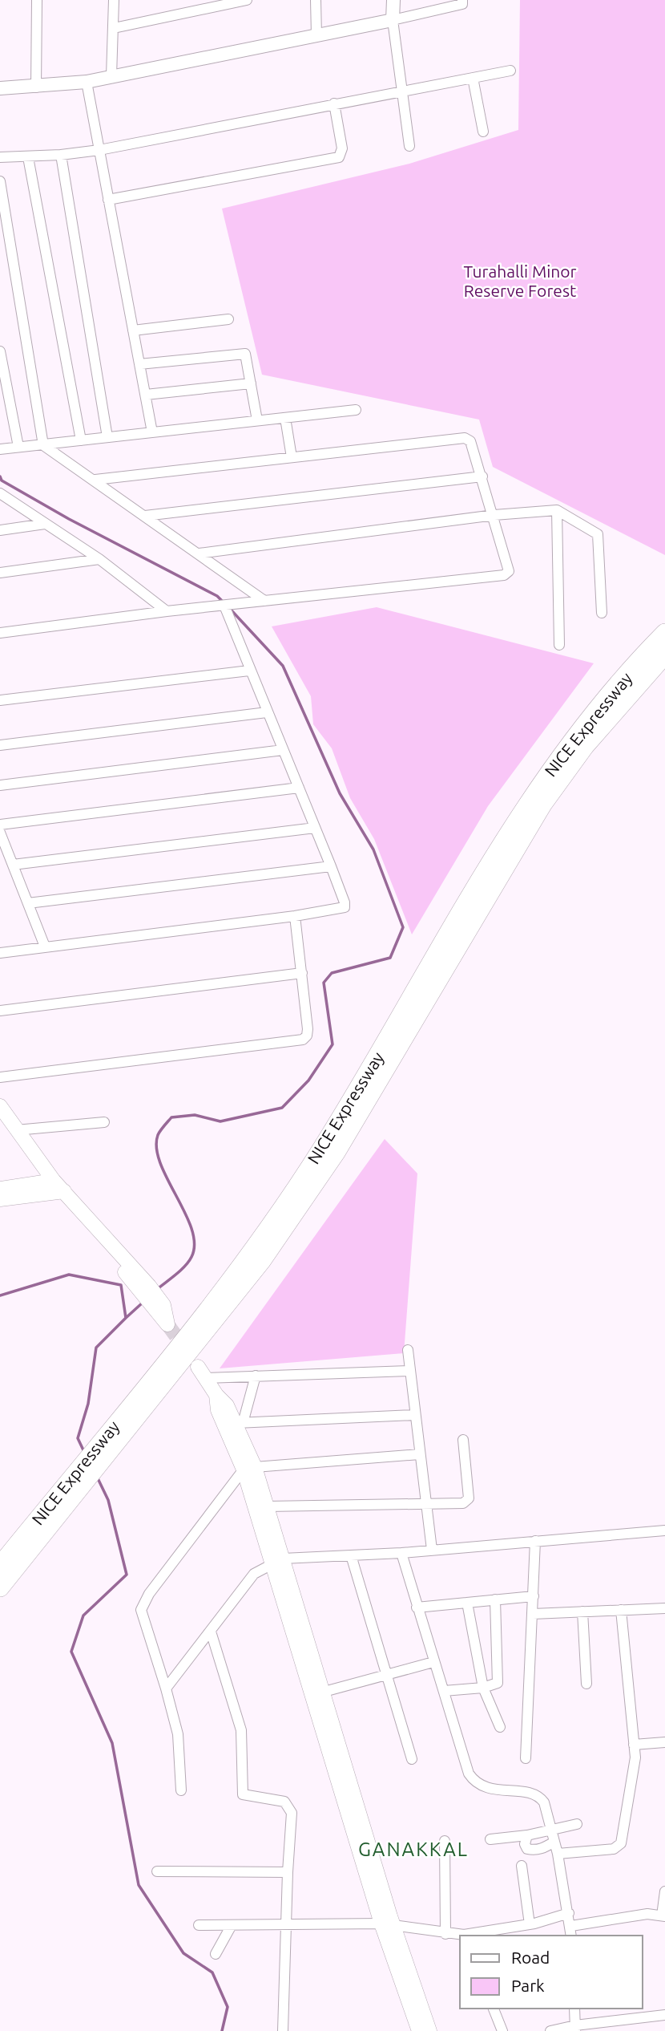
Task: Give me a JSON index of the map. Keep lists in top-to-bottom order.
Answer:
{
  "streets": {
    "highway": ["NICE Expressway"]
  },
  "districts": ["GANAKKAL"],
  "parks": ["Turahalli Minor Reserve Forest"],
  "legend": ["Road", "Park"]
}
